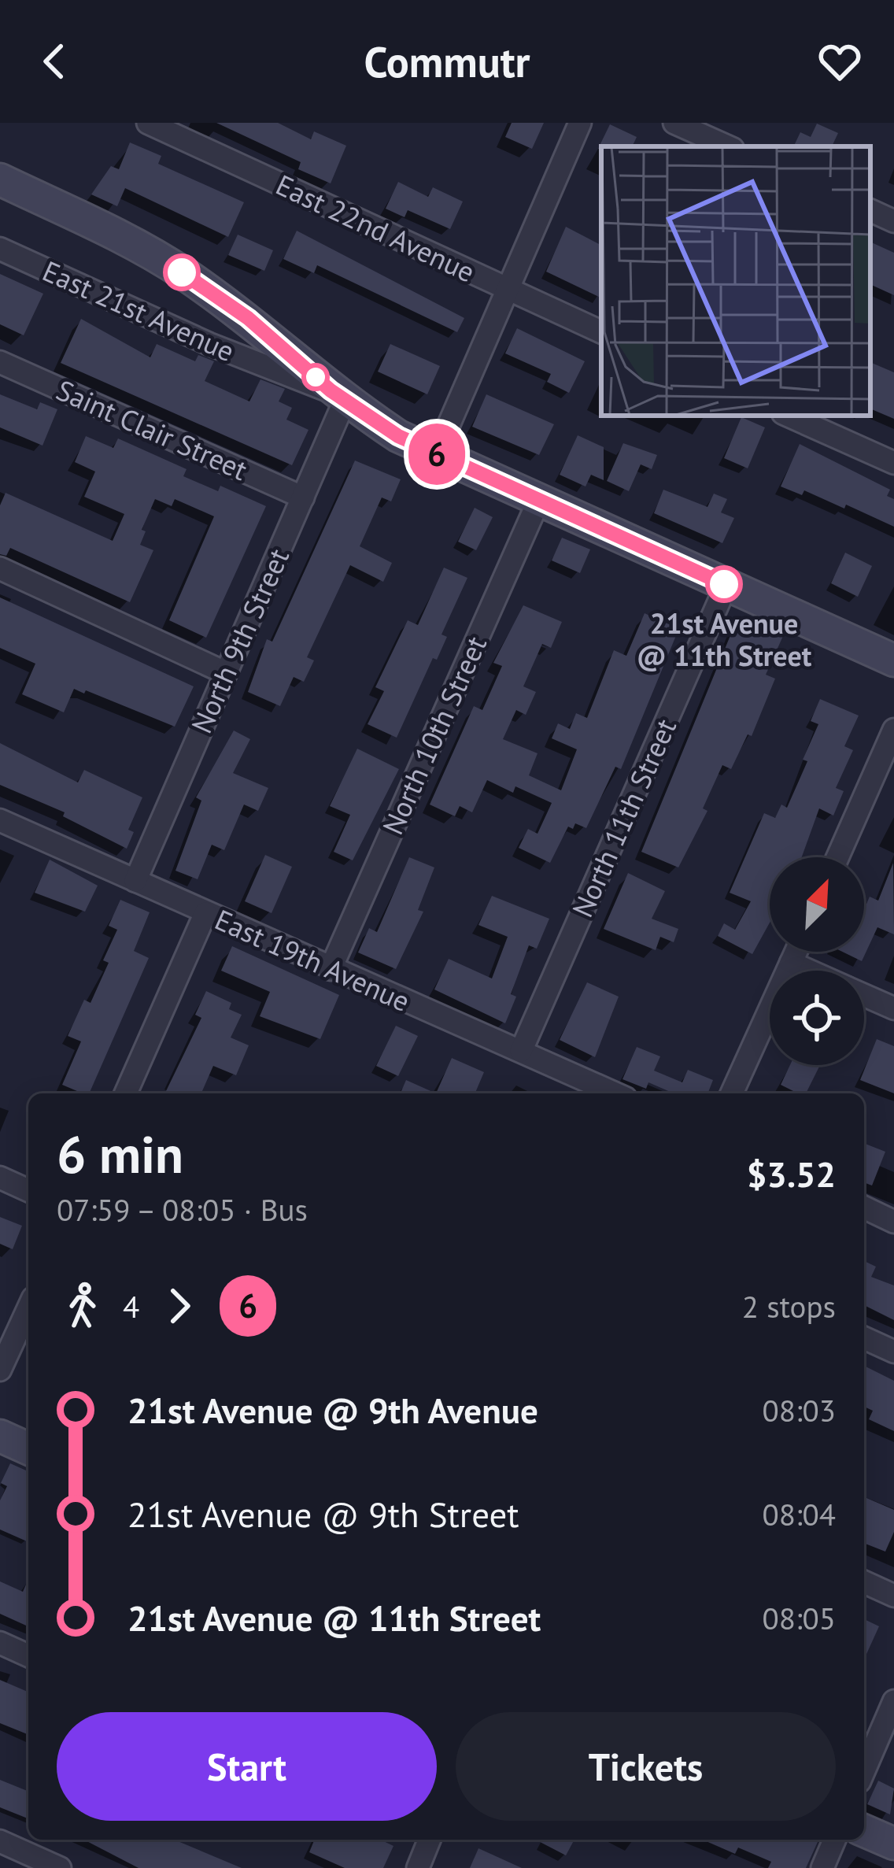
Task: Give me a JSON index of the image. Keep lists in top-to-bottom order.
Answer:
{
  "streets": {
    "street": [
      "East 22nd Avenue",
      "East 21st Avenue",
      "Saint Clair Street",
      "North 9th Street",
      "North 10th Street",
      "North 11th Street",
      "East 19th Avenue"
    ]
  },
  "crossings": [
    ["East 21st Avenue", "North 9th Street"],
    ["Saint Clair Street", "North 9th Street"],
    ["North 9th Street", "East 19th Avenue"],
    ["North 10th Street", "East 19th Avenue"],
    ["North 11th Street", "East 19th Avenue"]
  ],
  "places": ["21st Avenue @ 11th Street"],
  "lines": ["bus line 6"],
  "north": "top right",
  "page": {
    "header": "Commutr",
    "on_map": "6",
    "heading": ["6 min", "07:59 – 08:05 · Bus", "$3.52"],
    "legs": ["4", "6", "2 stops"],
    "list": [
      {
        "name": "21st Avenue @ 9th Avenue",
        "value": "08:03"
      },
      {
        "name": "21st Avenue @ 9th Street",
        "value": "08:04"
      },
      {
        "name": "21st Avenue @ 11th Street",
        "value": "08:05"
      }
    ],
    "buttons": ["Start", "Tickets"]
  }
}
